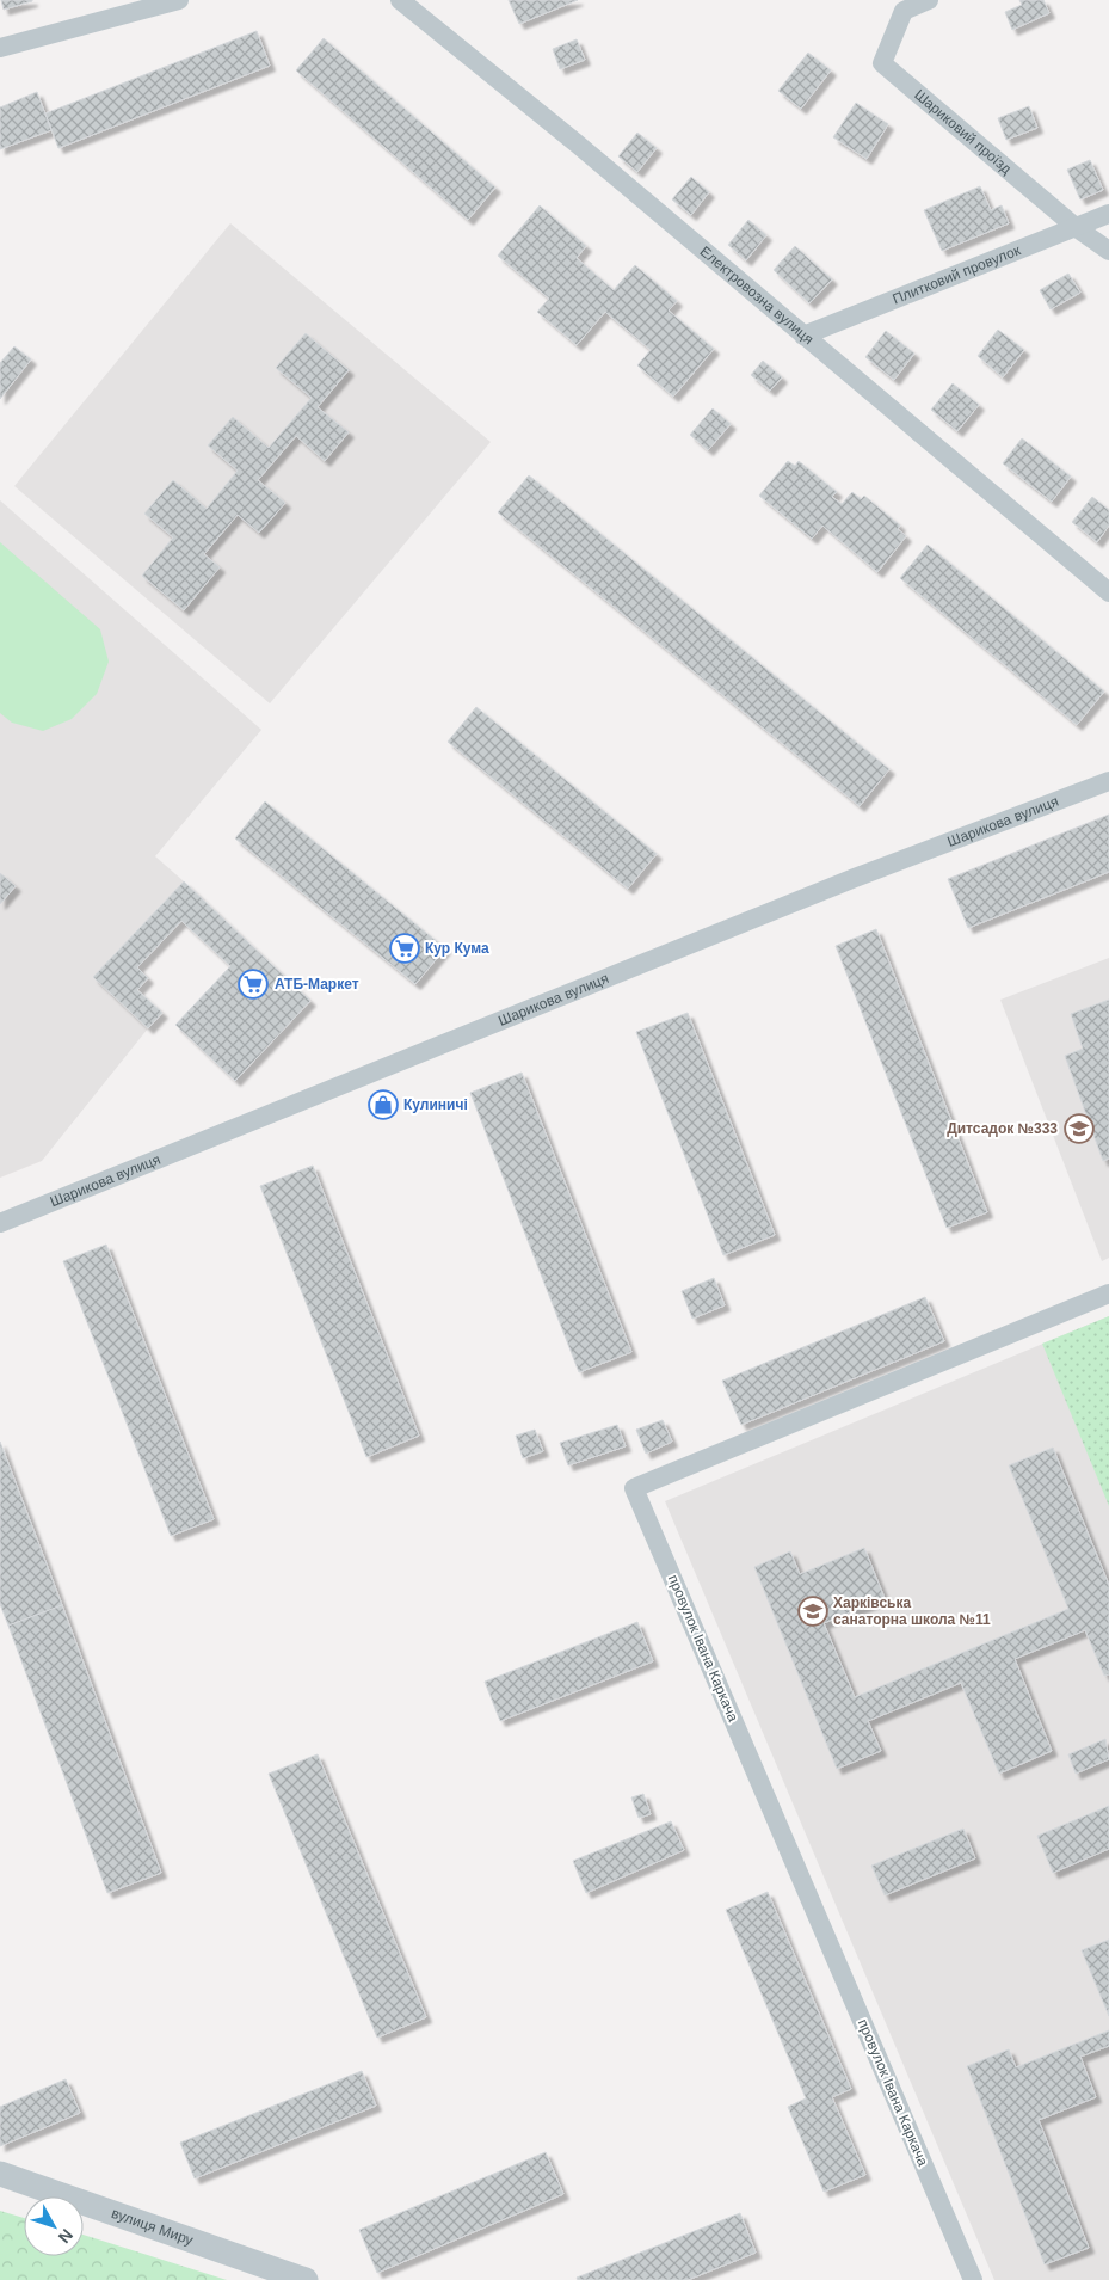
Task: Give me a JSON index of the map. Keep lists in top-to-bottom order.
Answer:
{
  "streets": {
    "street": [
      "Шариковий проїзд",
      "Плитковий провулок",
      "Електровозна вулиця",
      "Шарикова вулиця",
      "провулок Івана Каркача",
      "вулиця Миру"
    ]
  },
  "crossings": [
    ["Шариковий проїзд", "Плитковий провулок"],
    ["Плитковий провулок", "Електровозна вулиця"]
  ],
  "places": {
    "supermarket": ["Кур Кума", "АТБ-Маркет"],
    "shop": ["Кулиничі"],
    "school or university": ["Дитсадок №333", "Харківська санаторна школа №11"]
  },
  "north": "bottom right"
}
